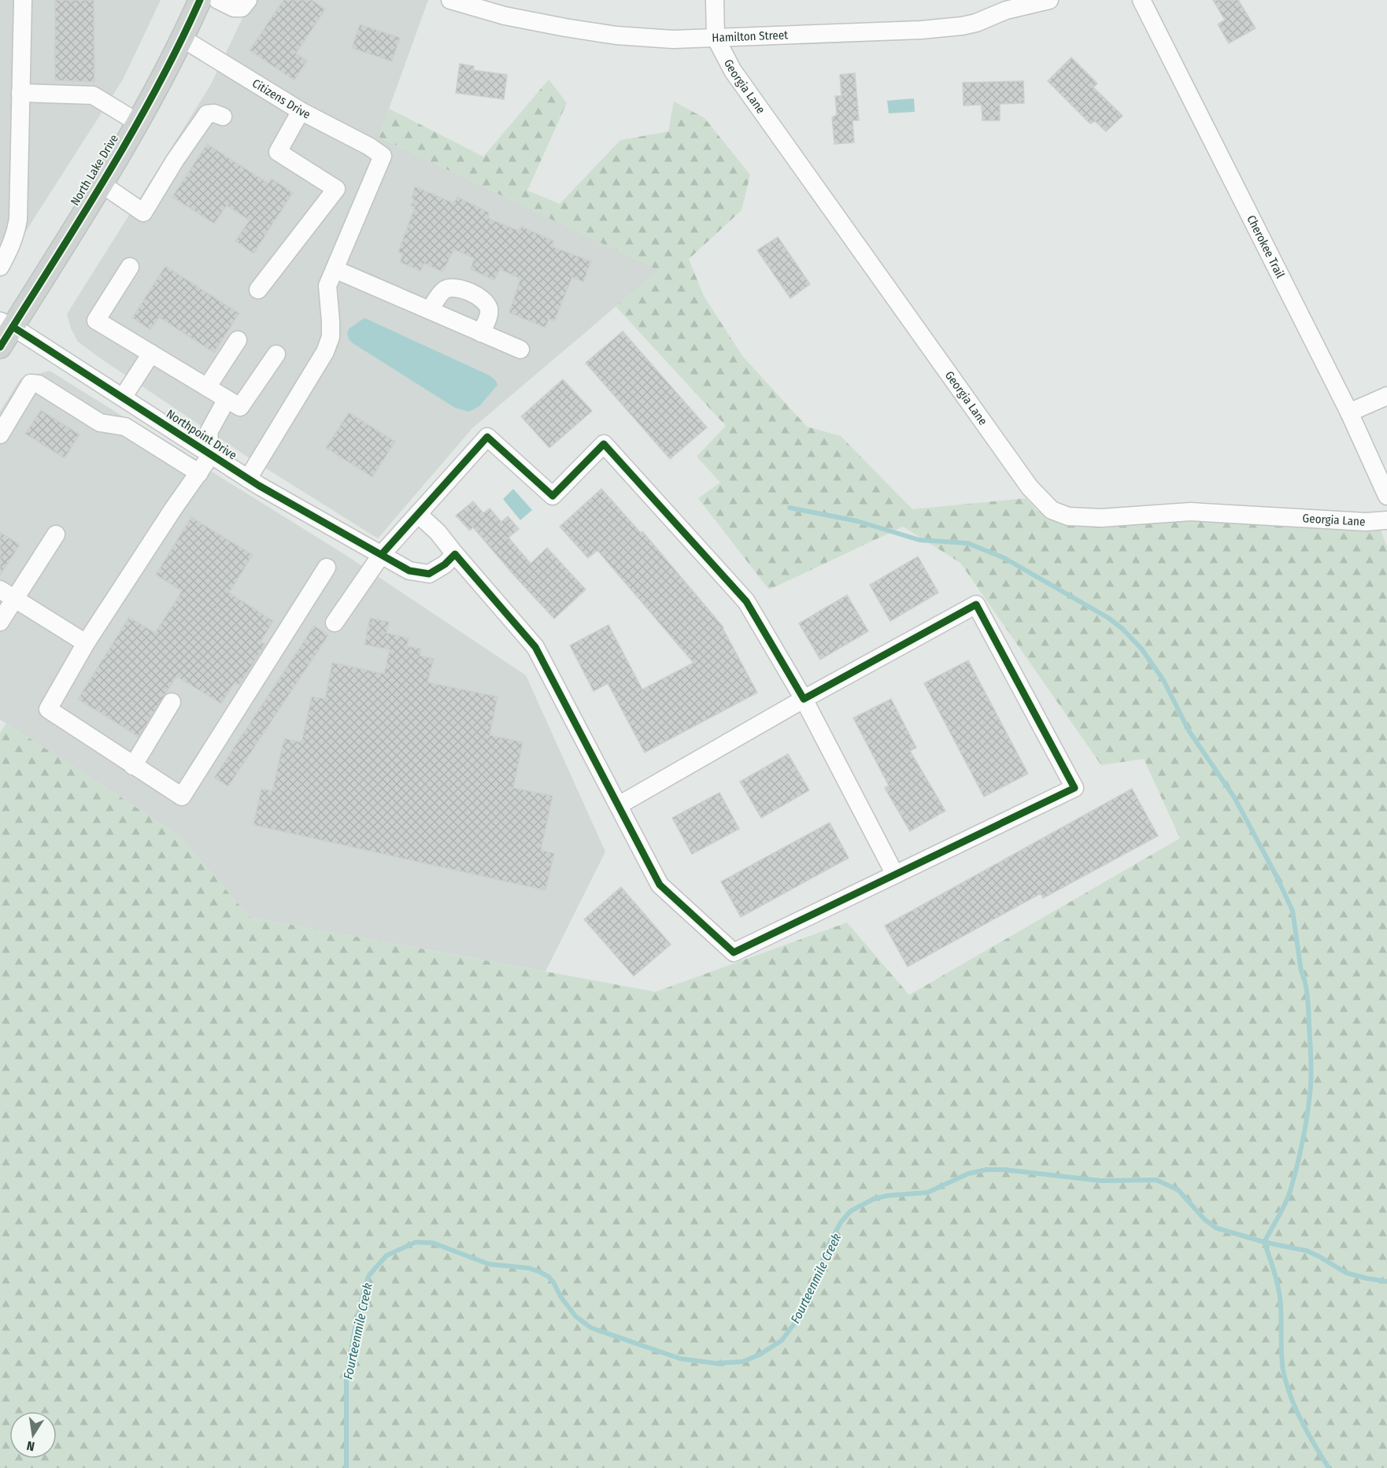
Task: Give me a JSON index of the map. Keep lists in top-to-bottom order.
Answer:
{
  "streets": {
    "main road": ["North Lake Drive"],
    "street": [
      "Hamilton Street",
      "Georgia Lane",
      "Citizens Drive",
      "Cherokee Trail",
      "Northpoint Drive"
    ]
  },
  "crossings": [
    ["Hamilton Street", "Georgia Lane"],
    ["Citizens Drive", "North Lake Drive"],
    ["North Lake Drive", "Northpoint Drive"]
  ],
  "water": ["Fourteenmile Creek"],
  "north": "bottom"
}
